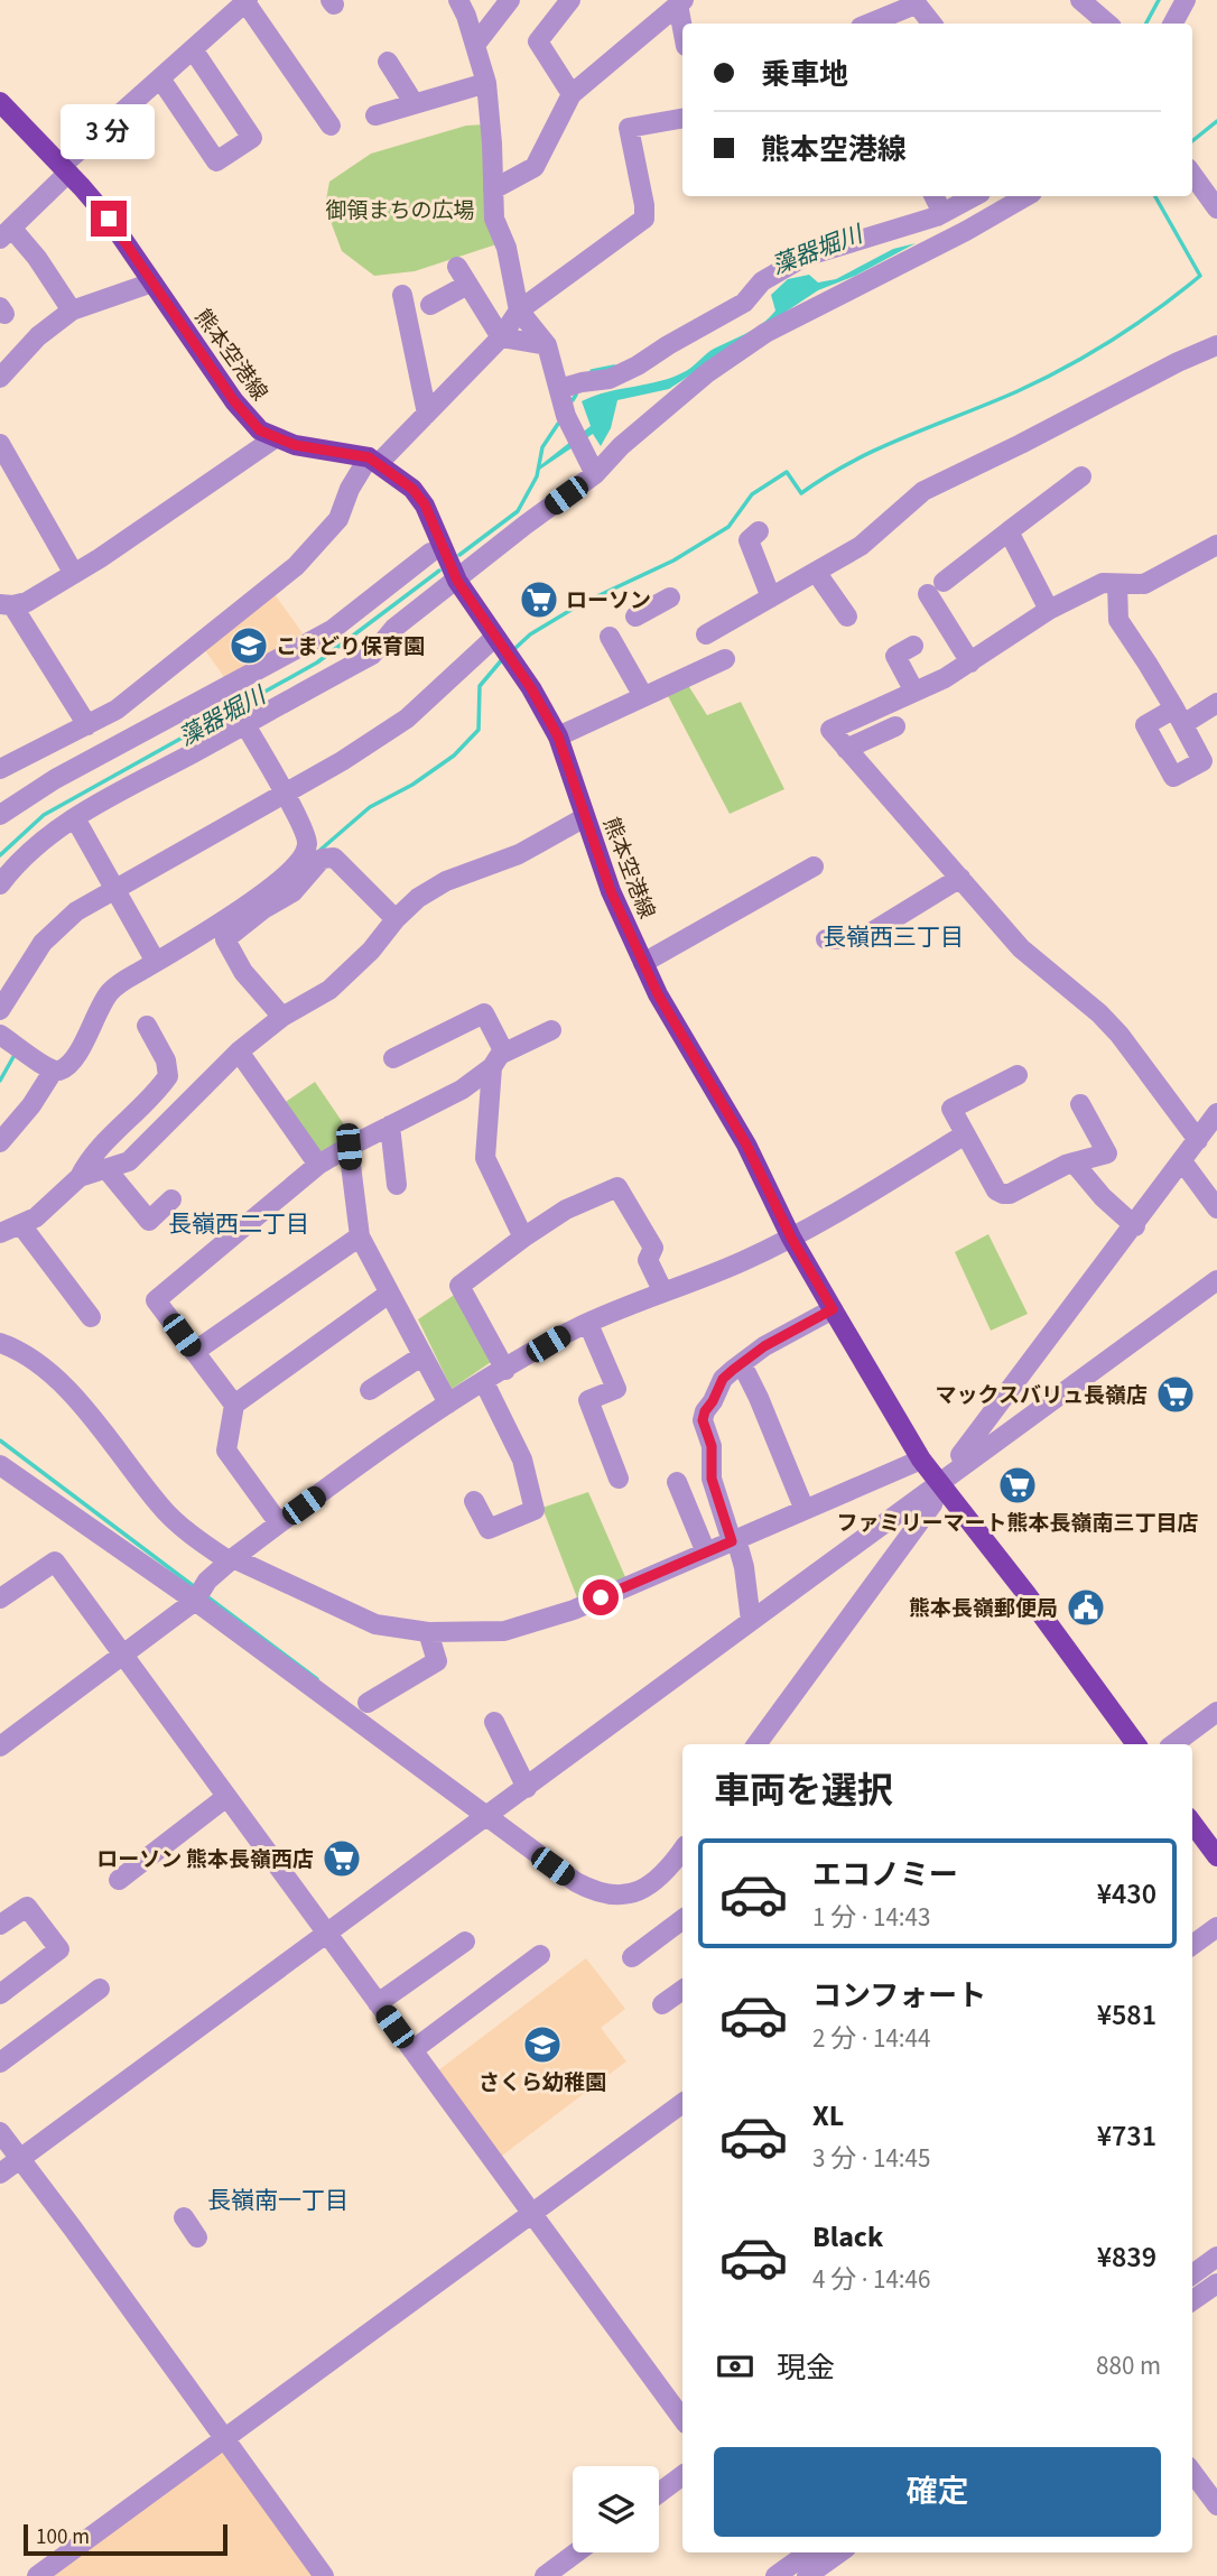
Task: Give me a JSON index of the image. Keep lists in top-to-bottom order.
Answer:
{
  "streets": {
    "main road": ["熊本空港線"]
  },
  "districts": ["長嶺西三丁目", "長嶺西二丁目", "長嶺南一丁目"],
  "water": ["藻器堀川"],
  "parks": ["御領まちの広場"],
  "places": {
    "supermarket": [
      "ローソン",
      "マックスバリュ長嶺店",
      "ファミリーマート熊本長嶺南三丁目店",
      "ローソン 熊本長嶺西店"
    ],
    "school or university": ["こまどり保育園", "さくら幼稚園"],
    "public building": ["熊本長嶺郵便局"]
  },
  "scale_bar": "100 m",
  "page": {
    "banner": ["乗車地", "熊本空港線"],
    "bubble": "3 分",
    "heading": "車両を選択",
    "list": [
      {
        "name": "エコノミー",
        "note": "1 分 · 14:43",
        "value": "¥430"
      },
      {
        "name": "コンフォート",
        "note": "2 分 · 14:44",
        "value": "¥581"
      },
      {
        "name": "XL",
        "note": "3 分 · 14:45",
        "value": "¥731"
      },
      {
        "name": "Black",
        "note": "4 分 · 14:46",
        "value": "¥839"
      }
    ],
    "pay": ["現金", "880 m"],
    "buttons": "確定",
    "scale": "100 m"
  }
}
